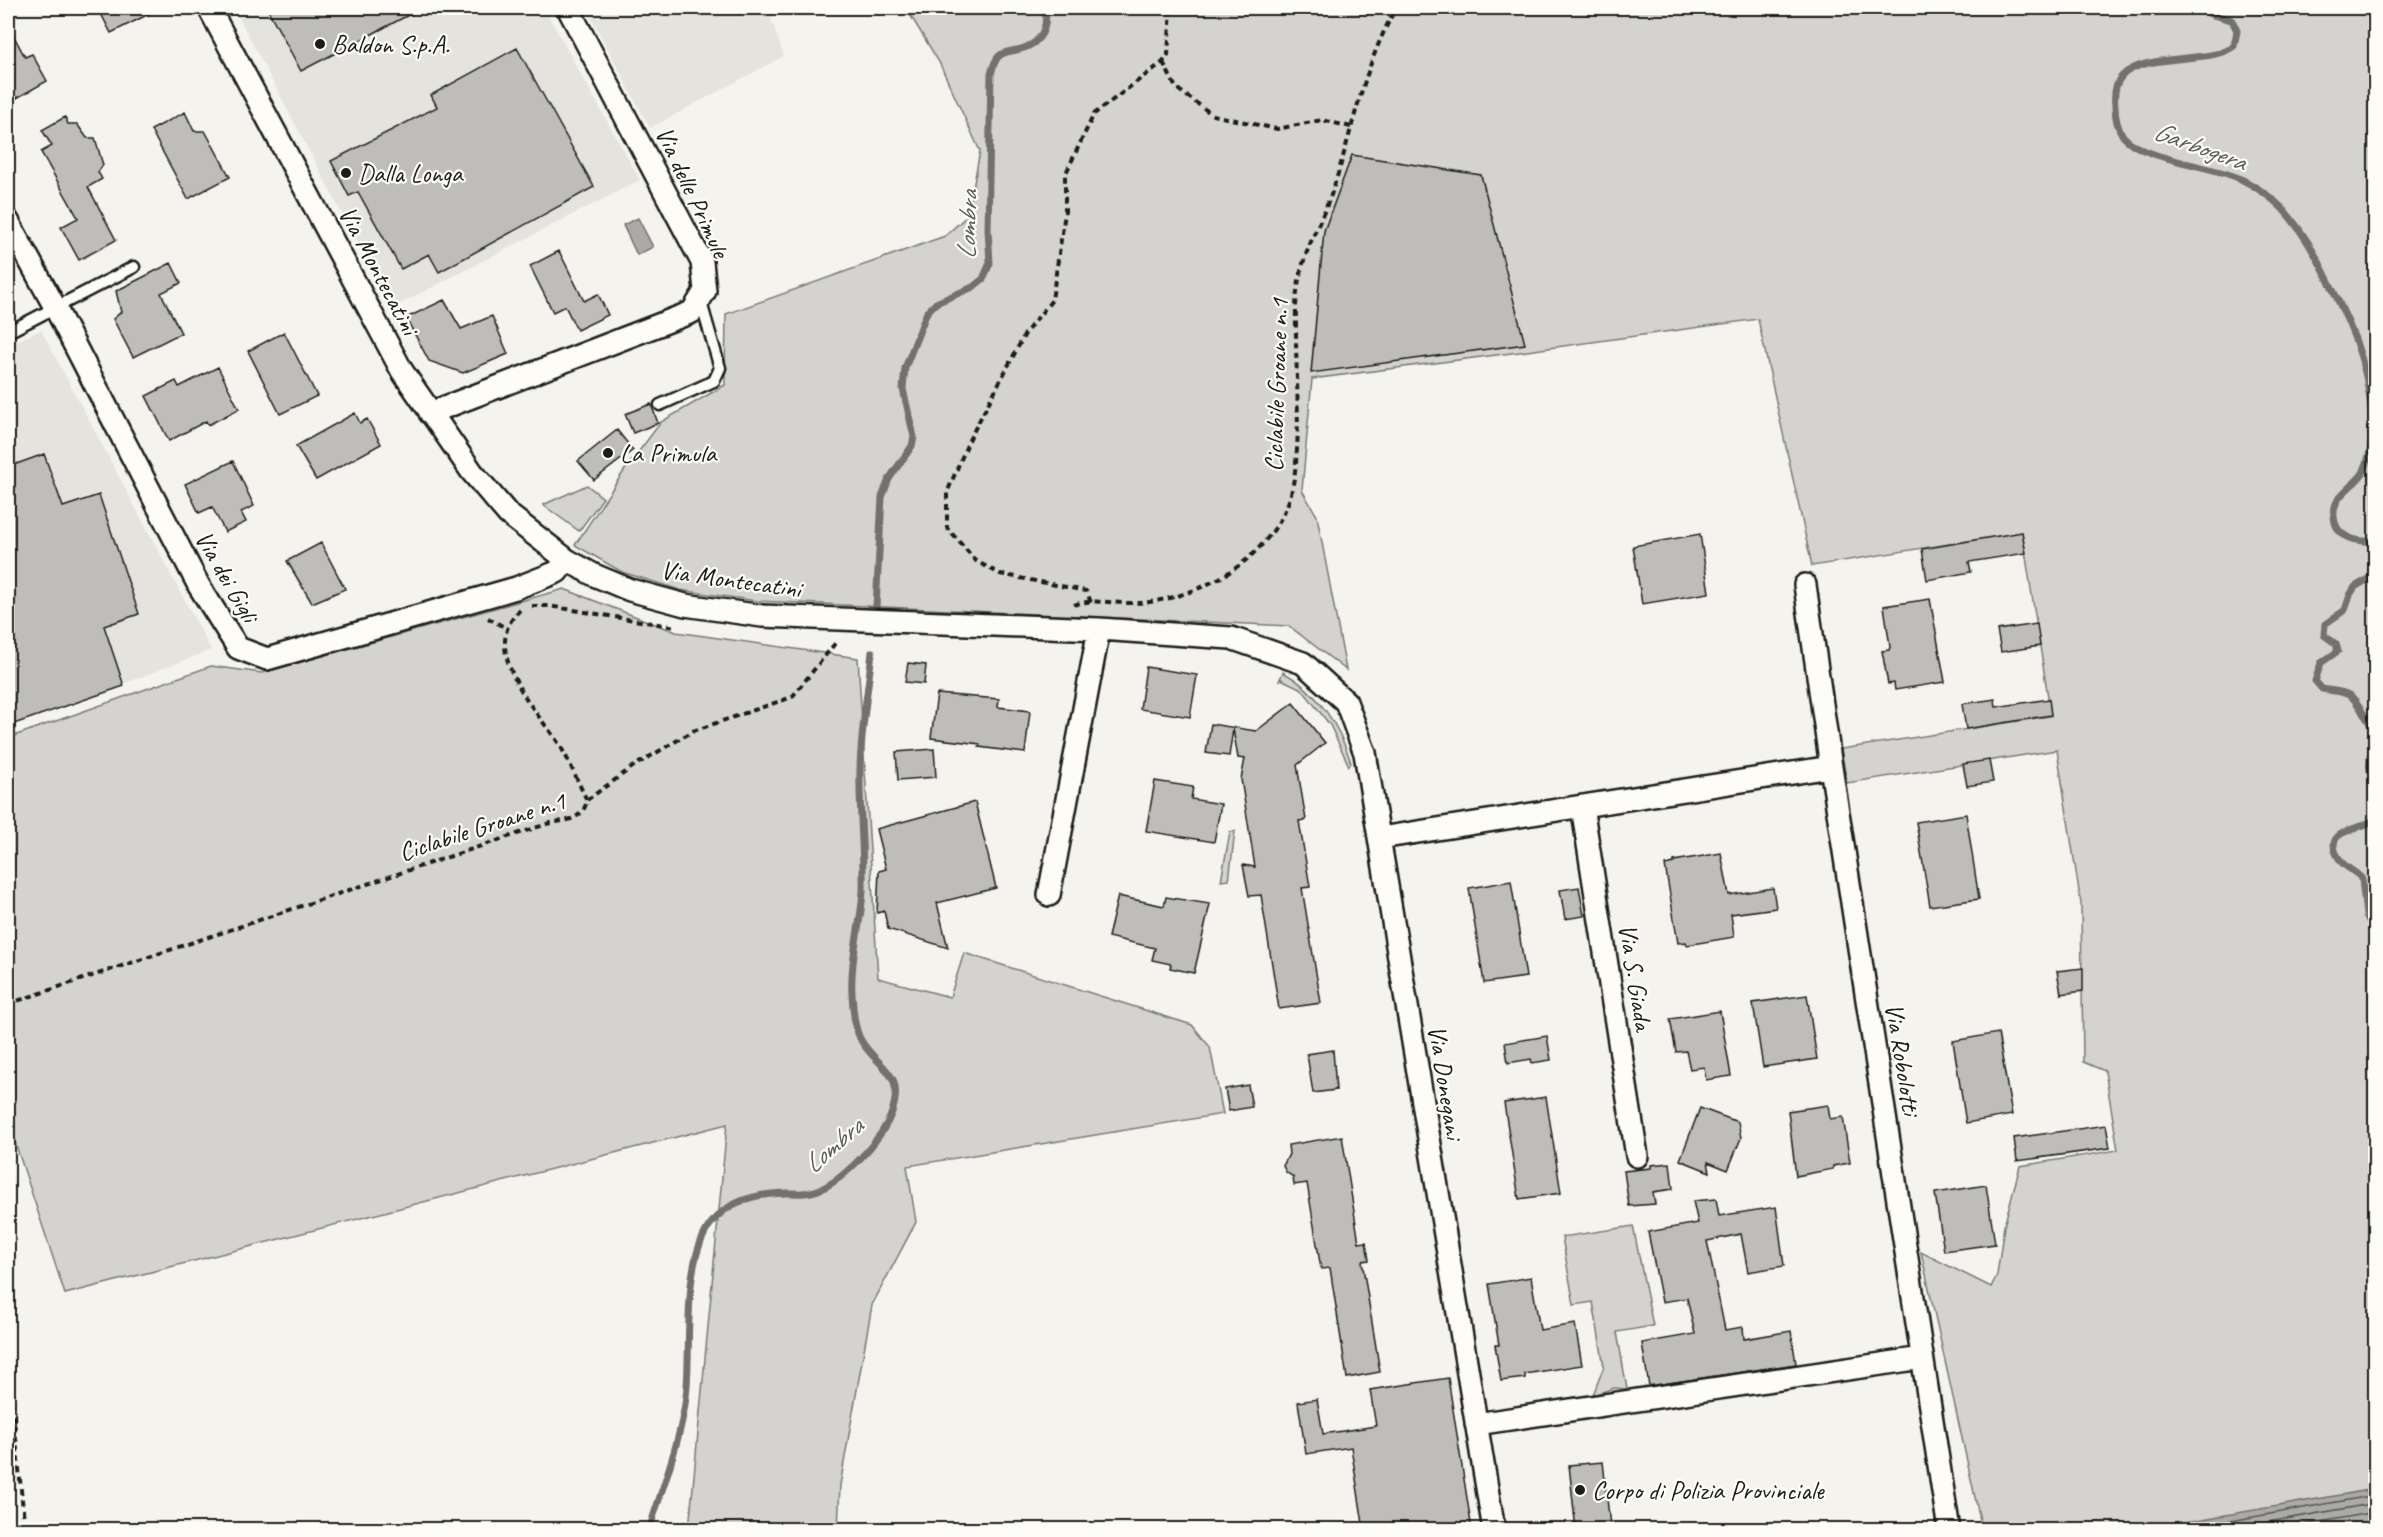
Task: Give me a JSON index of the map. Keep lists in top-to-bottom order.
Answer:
{
  "streets": {
    "street": [
      "Via delle Primule",
      "Via Montecatini",
      "Via dei Gigli",
      "Via S. Giada",
      "Via Robolotti",
      "Via Donegani"
    ],
    "path": ["Ciclabile Groane n.1"]
  },
  "crossings": [
    ["Via delle Primule", "Via Montecatini"],
    ["Via Montecatini", "Ciclabile Groane n.1"],
    ["Via Montecatini", "Via dei Gigli"],
    ["Via Montecatini", "Via Donegani"]
  ],
  "water": ["Garbogera", "Lombra"],
  "places": [
    "Baldon S.p.A.",
    "Dalla Longa",
    "La Primula",
    "Corpo di Polizia Provinciale"
  ]
}
